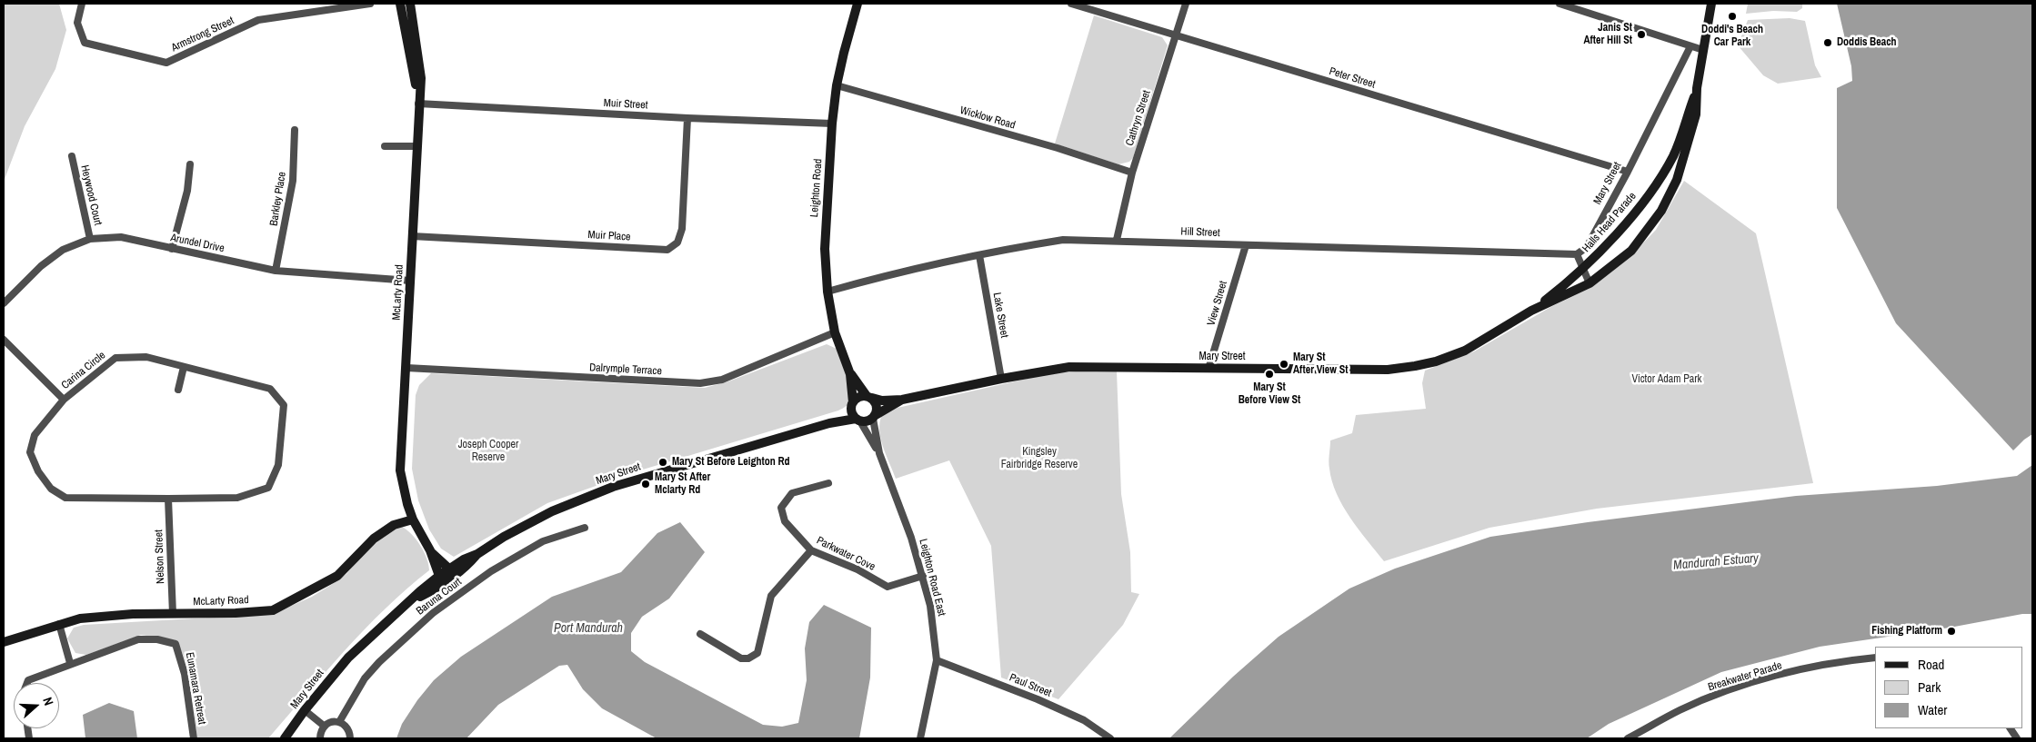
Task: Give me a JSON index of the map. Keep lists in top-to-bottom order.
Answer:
{
  "streets": {
    "street": [
      "Armstrong Street",
      "Peter Street",
      "Muir Street",
      "Wicklow Road",
      "Cathryn Street",
      "Mary Street",
      "Leighton Road",
      "Heywood Court",
      "Barkley Place",
      "Halls Head Parade",
      "Hill Street",
      "Muir Place",
      "Arundel Drive",
      "McLarty Road",
      "View Street",
      "Lake Street",
      "Dalrymple Terrace",
      "Carina Circle",
      "Parkwater Cove",
      "Nelson Street",
      "Leighton Road East",
      "Baruna Court",
      "Breakwater Parade",
      "Paul Street",
      "Eunamara Retreat"
    ]
  },
  "crossings": [
    ["Peter Street", "Cathryn Street"],
    ["Peter Street", "Mary Street"],
    ["Muir Street", "Leighton Road"],
    ["Muir Street", "Muir Place"],
    ["Muir Street", "McLarty Road"],
    ["Wicklow Road", "Cathryn Street"],
    ["Wicklow Road", "Leighton Road"],
    ["Cathryn Street", "Hill Street"],
    ["Mary Street", "Leighton Road"],
    ["Mary Street", "Halls Head Parade"],
    ["Mary Street", "Hill Street"],
    ["Mary Street", "McLarty Road"],
    ["Mary Street", "View Street"],
    ["Mary Street", "Lake Street"],
    ["Mary Street", "Leighton Road East"],
    ["Leighton Road", "Hill Street"],
    ["Leighton Road", "Dalrymple Terrace"],
    ["Leighton Road", "Leighton Road East"],
    ["Heywood Court", "Arundel Drive"],
    ["Barkley Place", "Arundel Drive"],
    ["Hill Street", "View Street"],
    ["Hill Street", "Lake Street"],
    ["Muir Place", "McLarty Road"],
    ["Arundel Drive", "McLarty Road"],
    ["McLarty Road", "Dalrymple Terrace"],
    ["McLarty Road", "Nelson Street"],
    ["Carina Circle", "Nelson Street"],
    ["Parkwater Cove", "Leighton Road East"],
    ["Leighton Road East", "Paul Street"]
  ],
  "water": ["Mandurah Estuary", "Port Mandurah"],
  "parks": ["Victor Adam Park", "Joseph Cooper Reserve", "Kingsley Fairbridge Reserve"],
  "places": [
    "Doddi's Beach Car Park",
    "Janis St After Hill St",
    "Doddis Beach",
    "Mary St After View St",
    "Mary St Before View St",
    "Mary St Before Leighton Rd",
    "Mary St After Mclarty Rd",
    "Fishing Platform"
  ],
  "legend": ["Road", "Park", "Water"],
  "north": "right"
}
